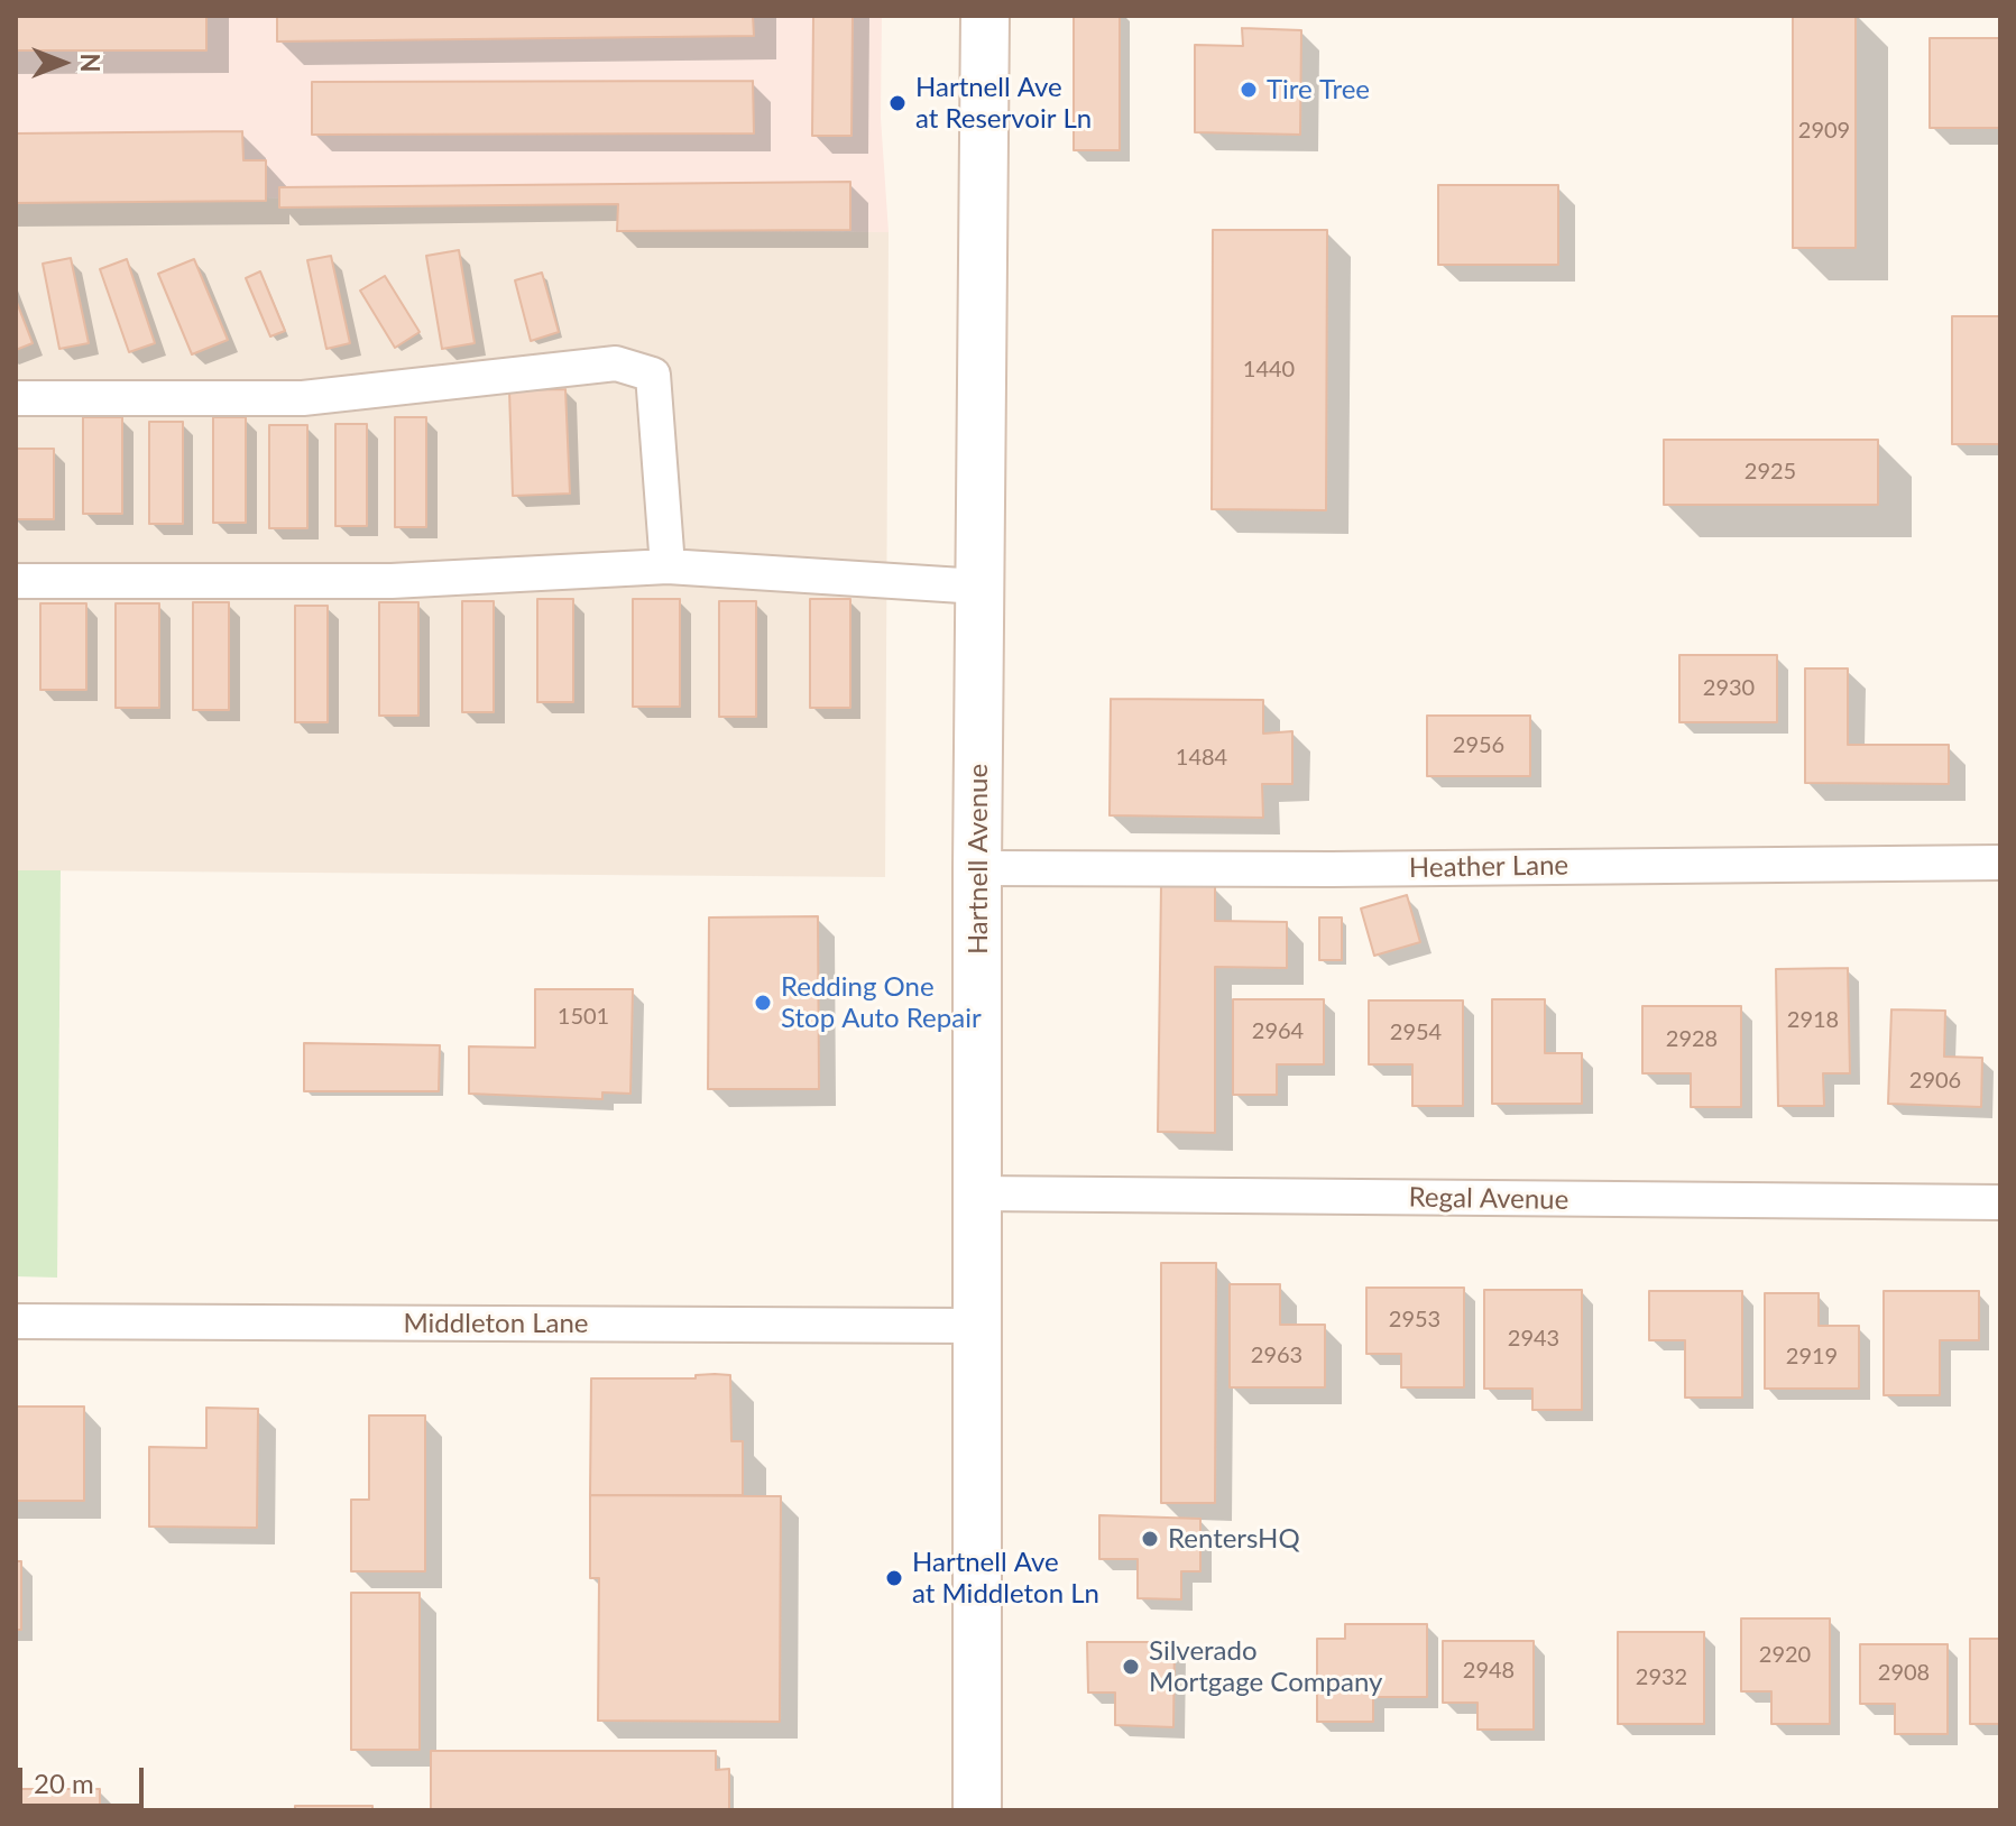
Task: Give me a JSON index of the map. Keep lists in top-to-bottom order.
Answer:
{
  "streets": {
    "main road": ["Hartnell Avenue"],
    "street": ["Heather Lane", "Regal Avenue", "Middleton Lane"]
  },
  "crossings": [
    ["Hartnell Avenue", "Heather Lane"],
    ["Hartnell Avenue", "Regal Avenue"],
    ["Hartnell Avenue", "Middleton Lane"]
  ],
  "places": [
    "Tire Tree",
    "Hartnell Ave at Reservoir Ln",
    "Redding One Stop Auto Repair",
    "RentersHQ",
    "Hartnell Ave at Middleton Ln",
    "Silverado Mortgage Company"
  ],
  "house_numbers": [
    "2909",
    "1440",
    "2925",
    "2930",
    "2956",
    "1484",
    "1501",
    "2918",
    "2964",
    "2954",
    "2928",
    "2906",
    "2953",
    "2943",
    "2963",
    "2919",
    "2920",
    "2948",
    "2908",
    "2932"
  ],
  "scale_bar": "20 m",
  "north": "right"
}
